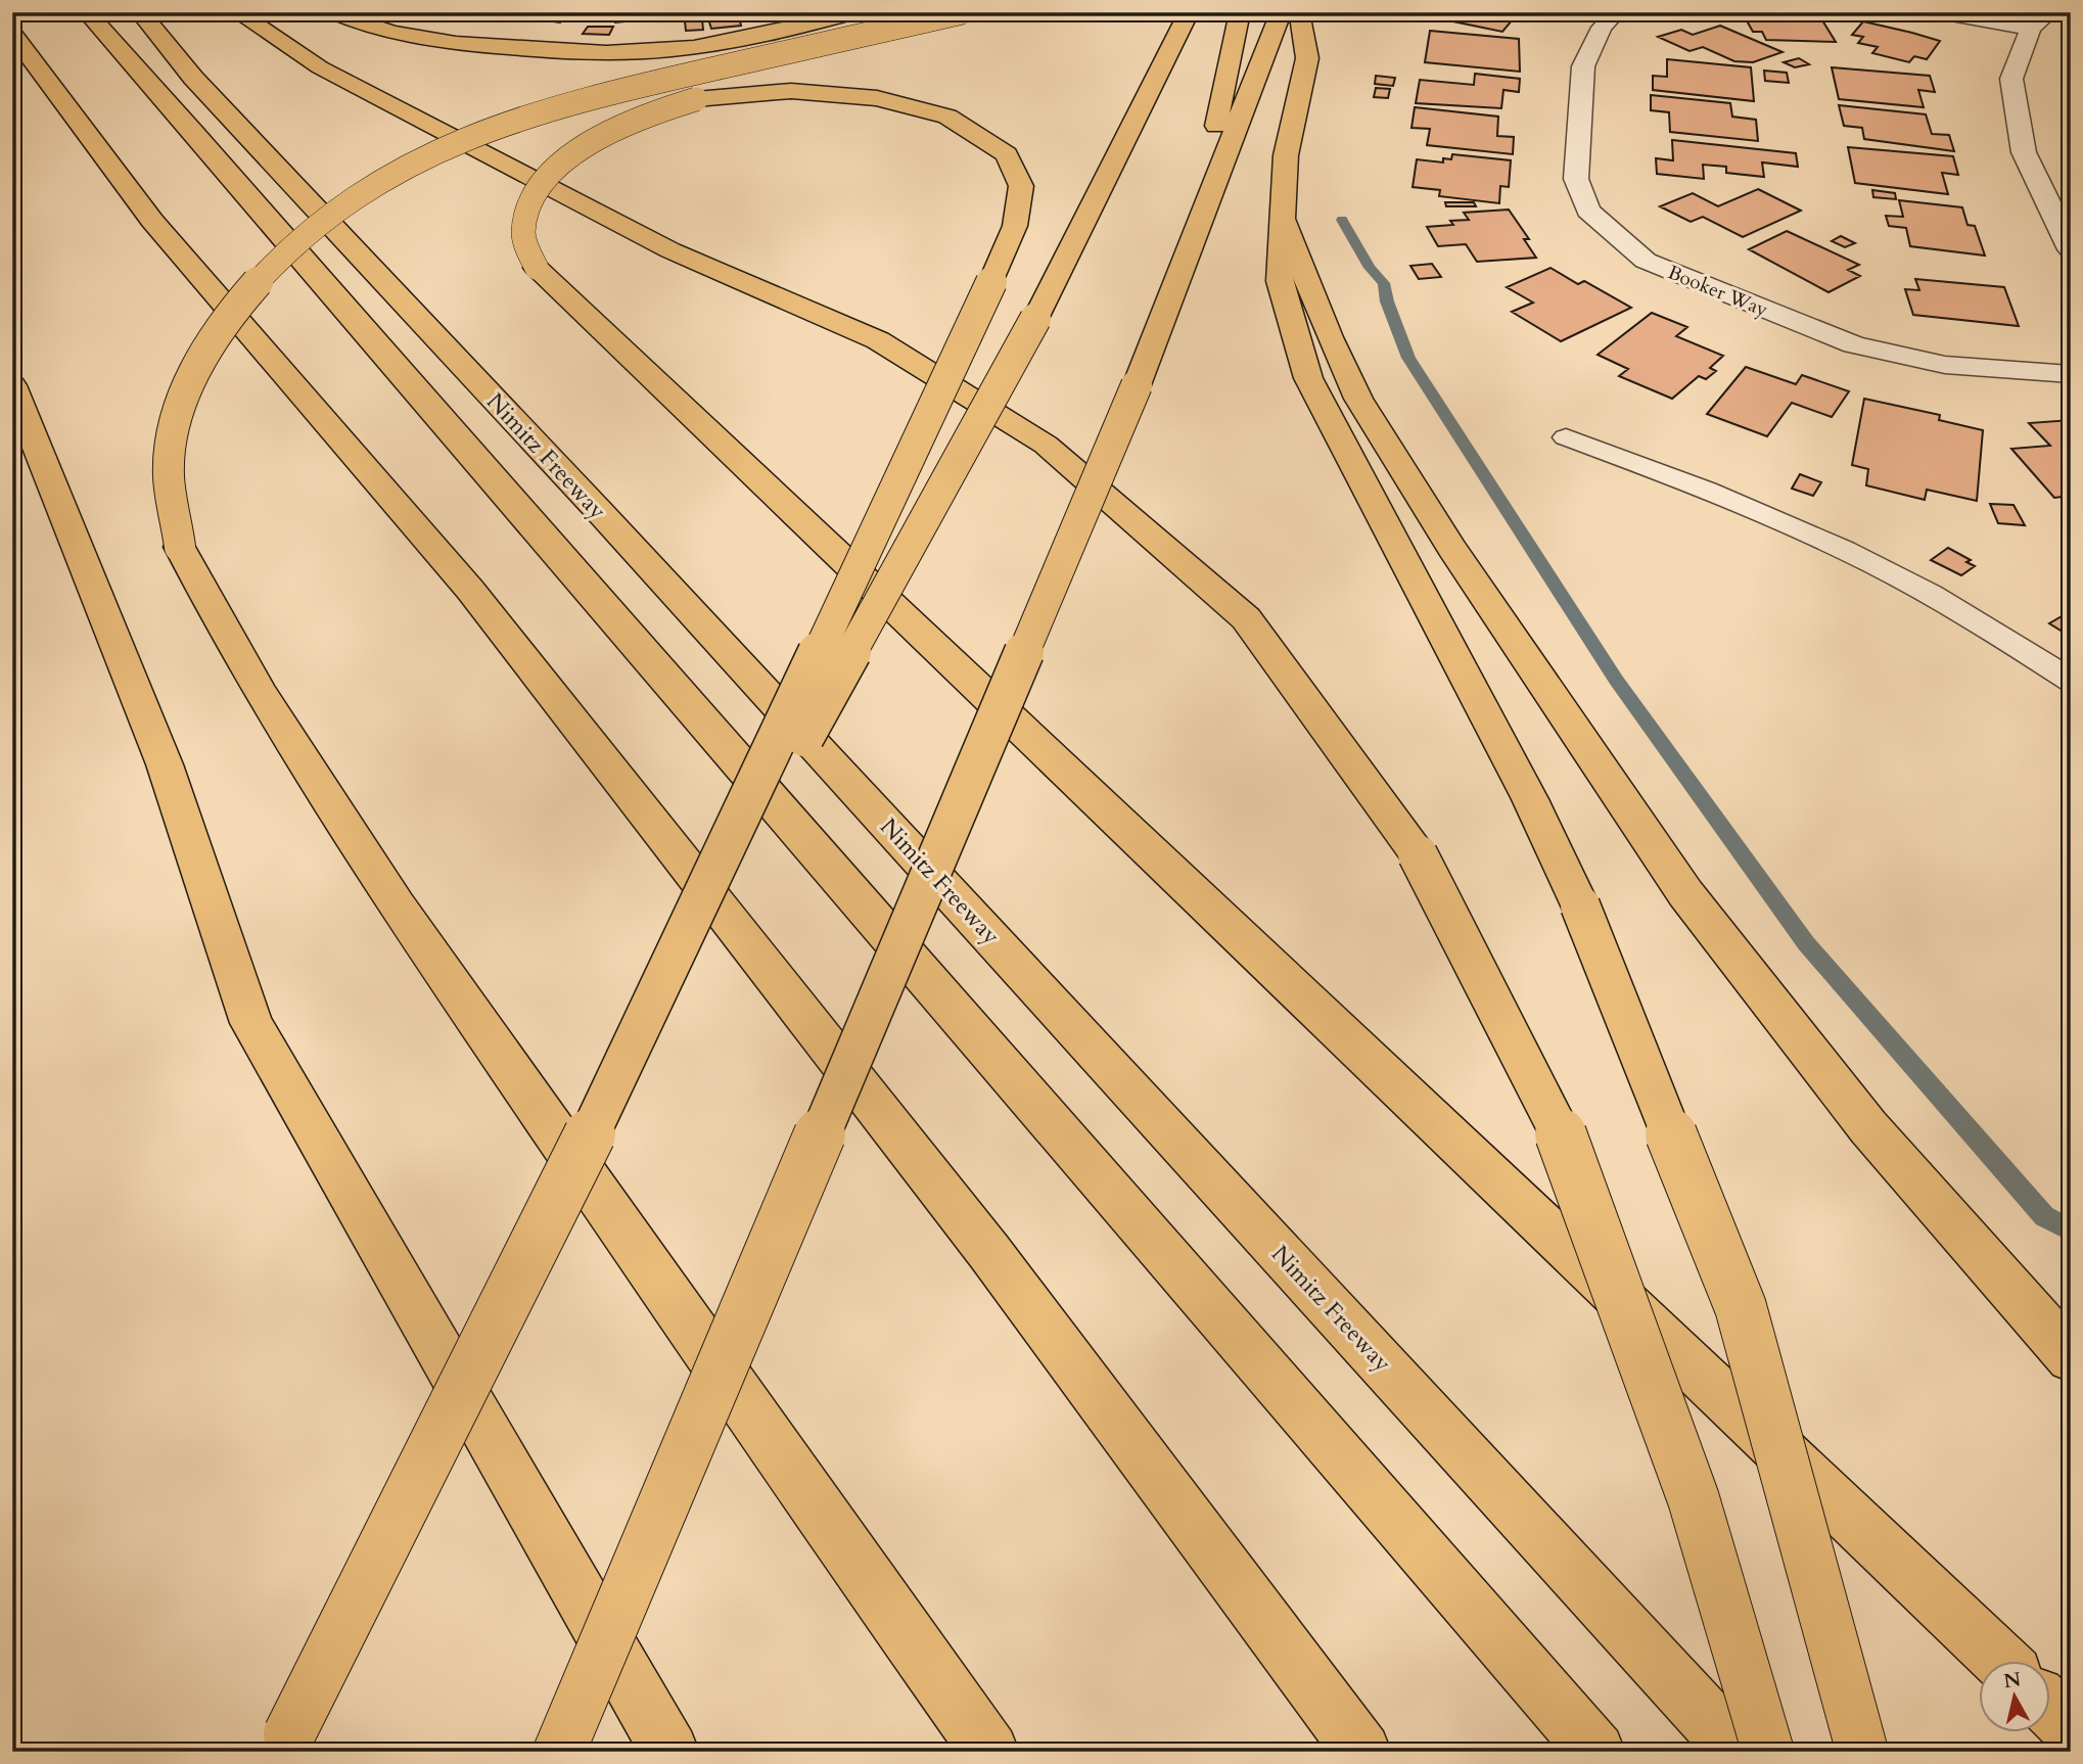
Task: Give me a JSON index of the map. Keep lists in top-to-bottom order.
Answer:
{
  "streets": {
    "highway": ["Nimitz Freeway"],
    "street": ["Booker Way"]
  },
  "north": "top"
}
